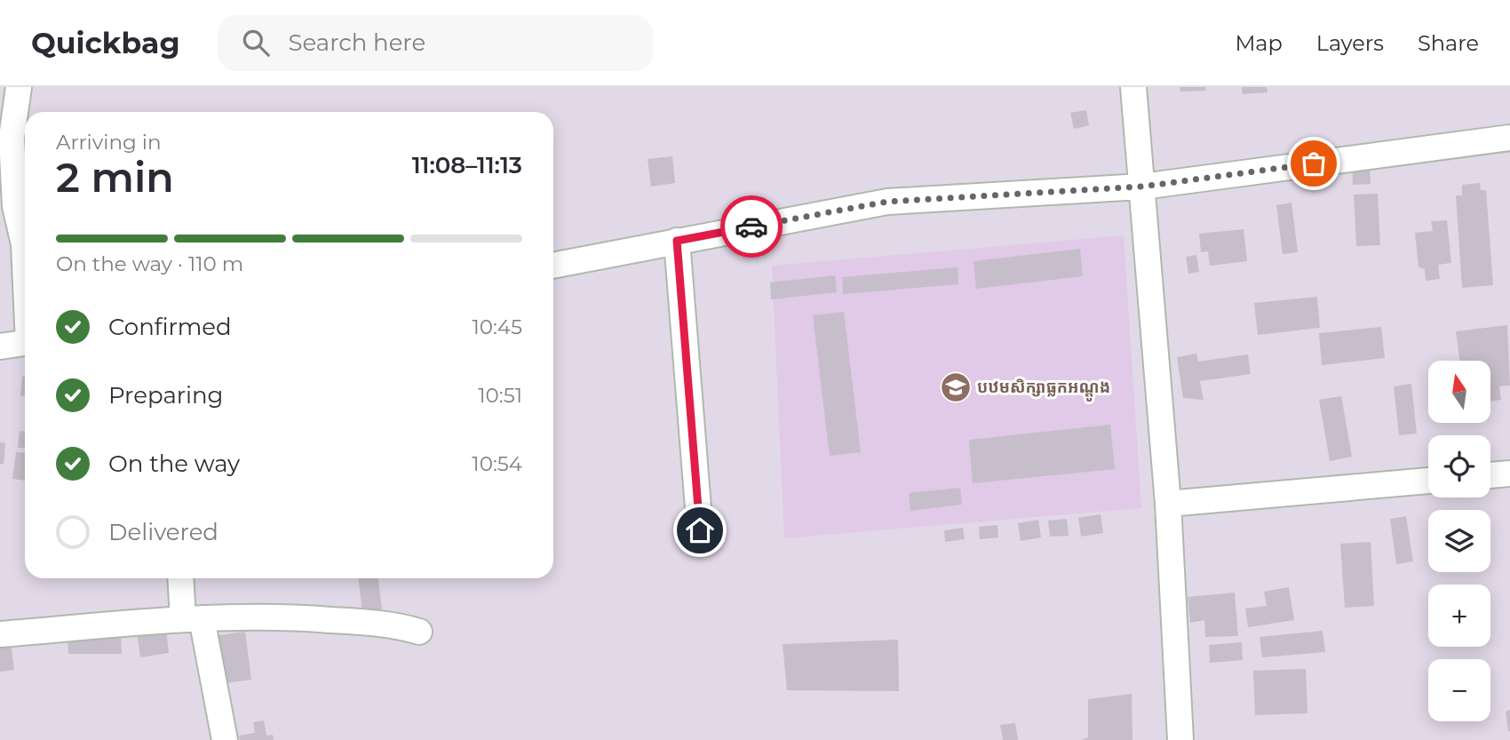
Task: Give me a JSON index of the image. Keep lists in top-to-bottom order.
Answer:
{
  "places": {
    "school or university": ["បឋមសិក្សាធ្លកអណ្តូង"]
  },
  "north": "top",
  "page": {
    "header": "Quickbag",
    "search": "Search here",
    "nav": ["Map", "Layers", "Share"],
    "heading": ["2 min", "Arriving in", "11:08–11:13"],
    "bar": "On the way · 110 m",
    "list": [
      ["Confirmed", "10:45"],
      ["Preparing", "10:51"],
      ["On the way", "10:54"],
      "Delivered"
    ],
    "map_buttons": ["+", "−"]
  }
}
